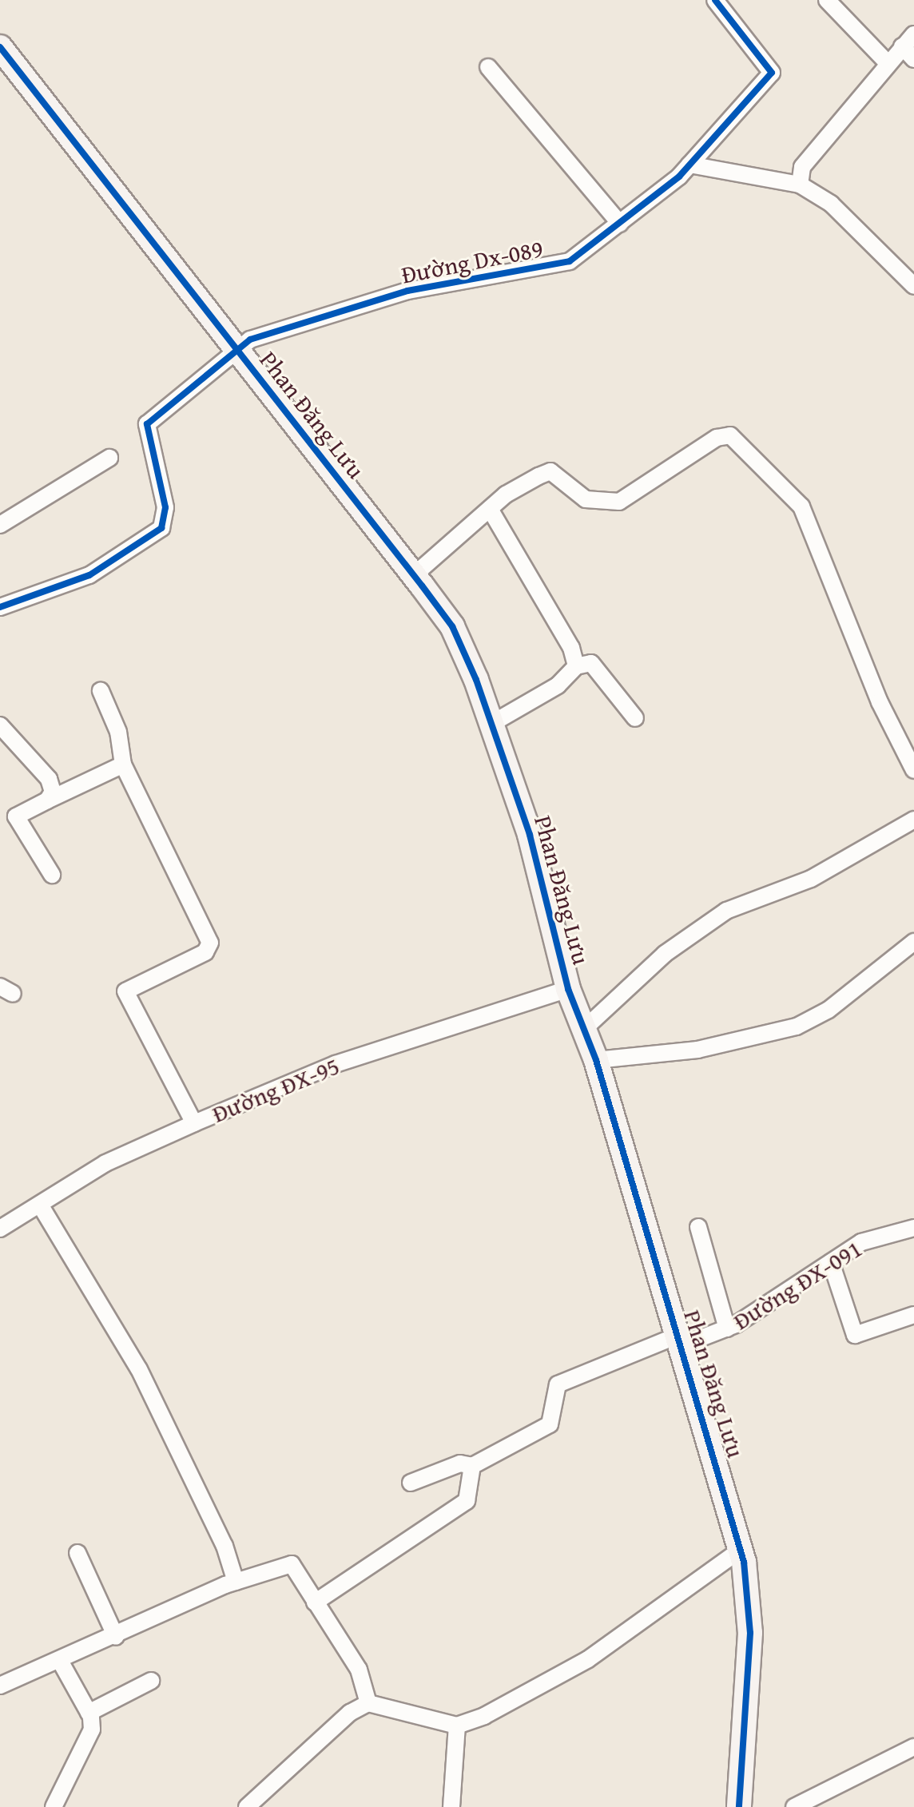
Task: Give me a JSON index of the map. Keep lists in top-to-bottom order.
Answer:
{
  "streets": {
    "street": [
      "Đường Dx-089",
      "Phan Đăng Lưu",
      "Đường ĐX-95",
      "Đường ĐX-091"
    ]
  },
  "crossings": [
    ["Đường Dx-089", "Phan Đăng Lưu"],
    ["Phan Đăng Lưu", "Đường ĐX-95"],
    ["Phan Đăng Lưu", "Đường ĐX-091"]
  ]
}
